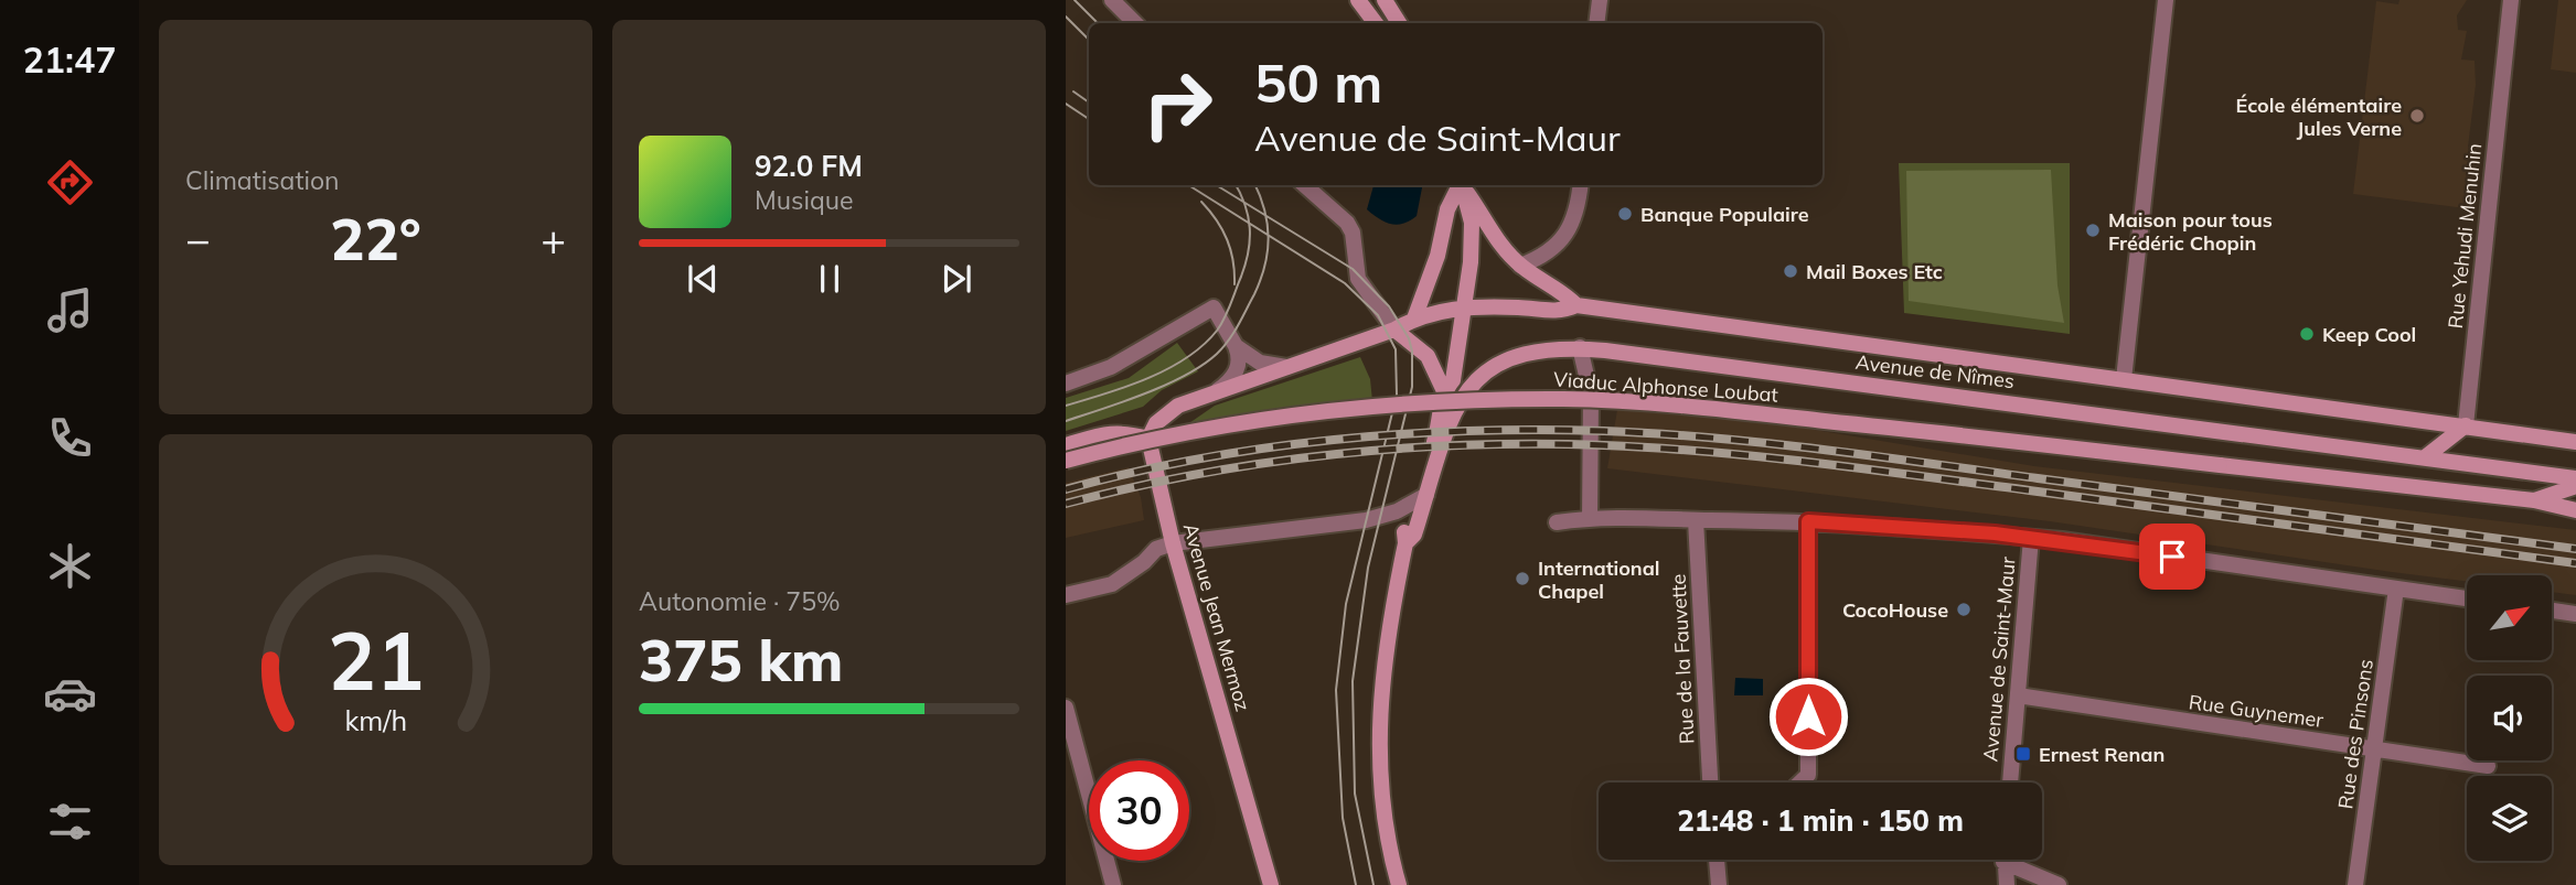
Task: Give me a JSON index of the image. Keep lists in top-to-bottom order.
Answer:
{
  "streets": {
    "main road": ["Avenue de Nîmes", "Viaduc Alphonse Loubat", "Avenue Jean Mermoz"],
    "street": [
      "Rue Yehudi Menuhin",
      "Rue de la Fauvette",
      "Avenue de Saint-Maur",
      "Rue Guynemer",
      "Rue des Pinsons"
    ]
  },
  "crossings": [
    ["Rue Yehudi Menuhin", "Avenue de Nîmes"],
    ["Rue de la Fauvette", "Avenue de Saint-Maur"],
    ["Avenue de Saint-Maur", "Rue Guynemer"],
    ["Rue Guynemer", "Rue des Pinsons"]
  ],
  "places": {
    "other": [
      "École élémentaire Jules Verne",
      "Banque Populaire",
      "Maison pour tous Frédéric Chopin",
      "Mail Boxes Etc",
      "Keep Cool",
      "International Chapel",
      "CocoHouse"
    ],
    "transit": ["Ernest Renan"]
  },
  "north": "top right",
  "page": {
    "tabs": "21:47",
    "tile": [
      "Climatisation",
      ["Autonomie · 75%", "375 km"]
    ],
    "turn": ["50 m", "Avenue de Saint-Maur"],
    "song": ["92.0 FM", "Musique"],
    "heat": ["−", "22°", "+"],
    "limit": "30",
    "trip": "21:48 · 1 min · 150 m",
    "gauge": ["21", "km/h"]
  }
}
